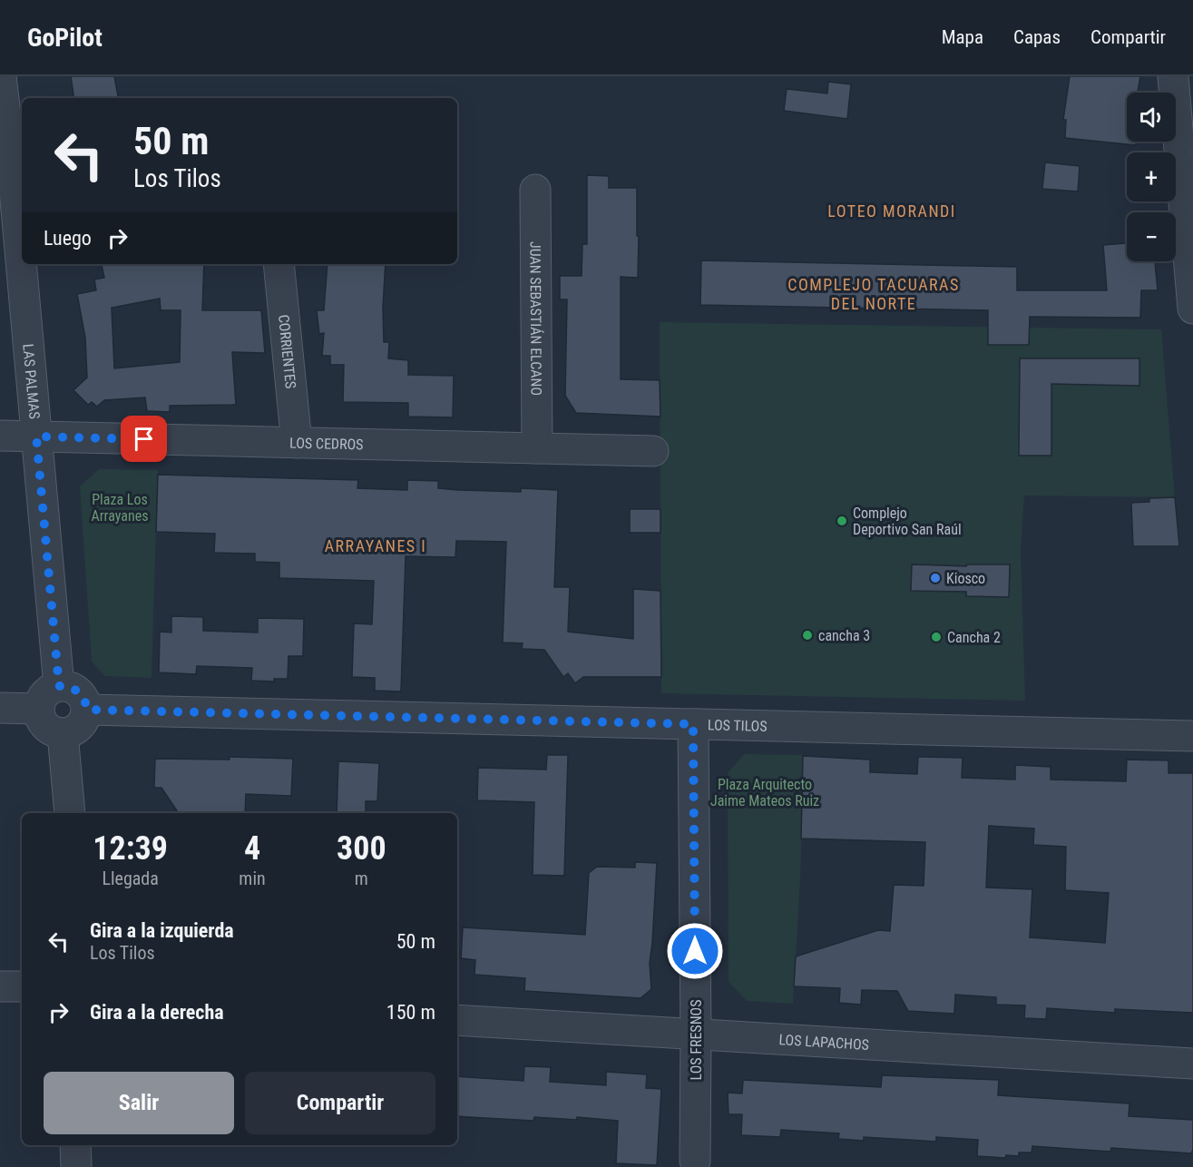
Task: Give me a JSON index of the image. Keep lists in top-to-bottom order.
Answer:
{
  "streets": {
    "street": [
      "JUAN SEBASTIÁN ELCANO",
      "CORRIENTES",
      "LAS PALMAS",
      "LOS CEDROS",
      "LOS TILOS",
      "LOS FRESNOS",
      "LOS LAPACHOS"
    ]
  },
  "crossings": [
    ["JUAN SEBASTIÁN ELCANO", "LOS CEDROS"],
    ["CORRIENTES", "LOS CEDROS"],
    ["LAS PALMAS", "LOS CEDROS"],
    ["LAS PALMAS", "LOS TILOS"],
    ["LOS TILOS", "LOS FRESNOS"],
    ["LOS FRESNOS", "LOS LAPACHOS"]
  ],
  "districts": ["LOTEO MORANDI", "COMPLEJO TACUARAS DEL NORTE", "ARRAYANES I"],
  "parks": ["Plaza Los Arrayanes", "Plaza Arquitecto Jaime Mateos Ruiz"],
  "places": [
    "Complejo Deportivo San Raúl",
    "Kiosco",
    "cancha 3",
    "Cancha 2"
  ],
  "page": {
    "header": "GoPilot",
    "nav": ["Mapa", "Capas", "Compartir"],
    "map_buttons": ["+", "−"],
    "turn": ["50 m", "Los Tilos"],
    "then": "Luego",
    "eta": [
      "12:39",
      "Llegada",
      "4",
      "min",
      "300",
      "m"
    ],
    "list": [
      {
        "name": "Gira a la izquierda",
        "note": "Los Tilos",
        "value": "50 m"
      },
      {
        "name": "Gira a la derecha",
        "value": "150 m"
      }
    ],
    "buttons": ["Salir", "Compartir"]
  }
}
